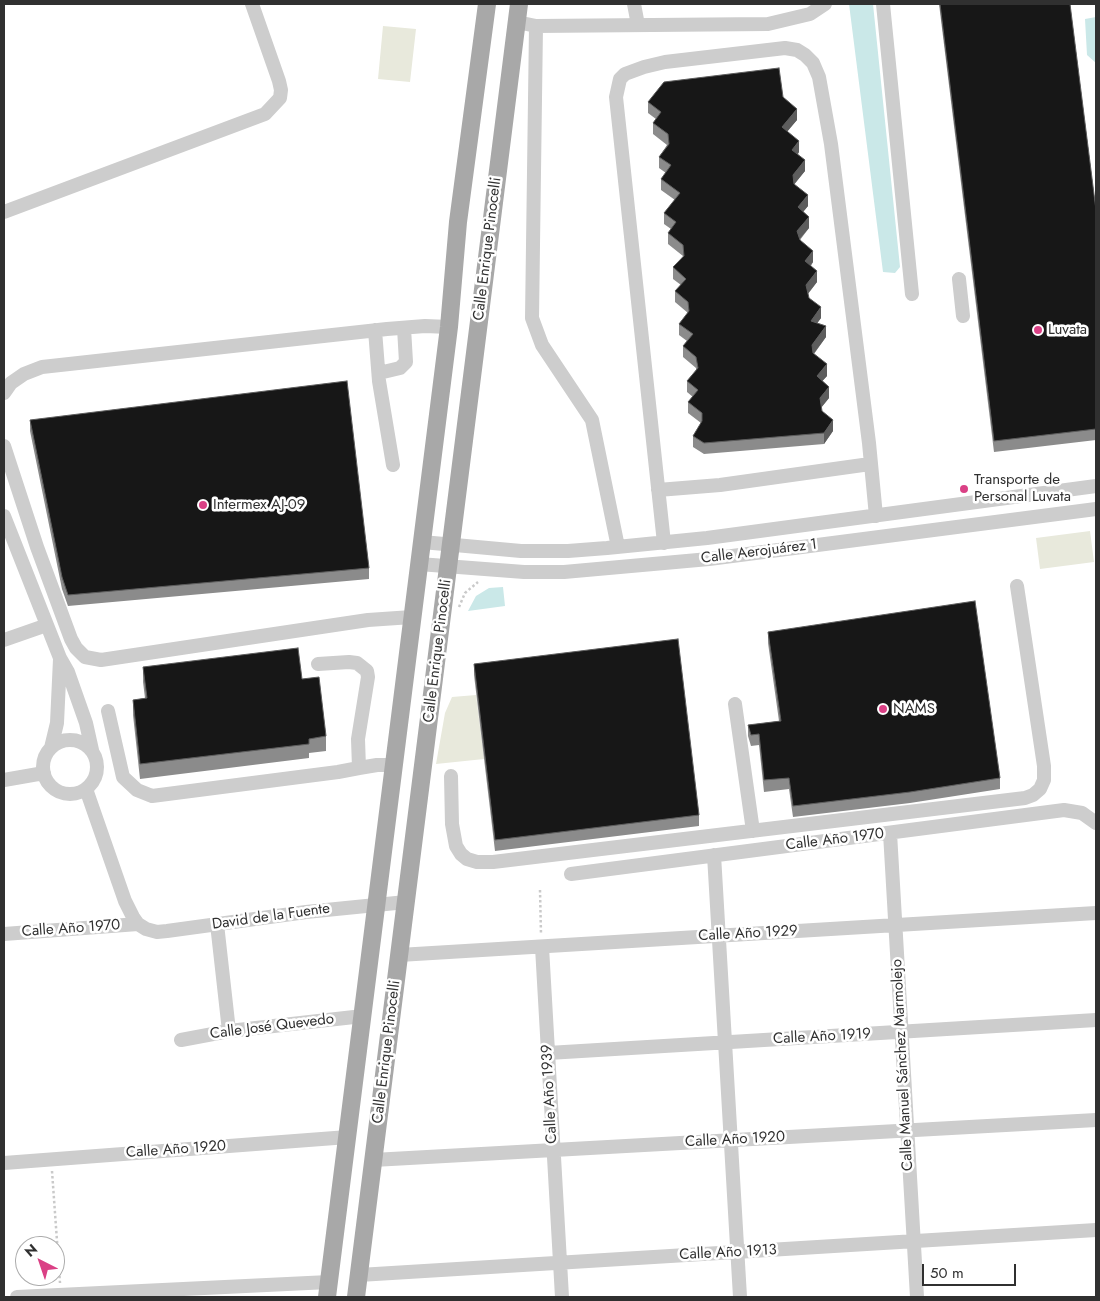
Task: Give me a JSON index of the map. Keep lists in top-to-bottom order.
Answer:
{
  "streets": {
    "main road": ["Calle Enrique Pinocelli"],
    "street": [
      "Calle Aerojuárez 1",
      "Calle Año 1970",
      "David de la Fuente",
      "Calle Año 1929",
      "Calle José Quevedo",
      "Calle Año 1919",
      "Calle Manuel Sánchez Marmolejo",
      "Calle Año 1939",
      "Calle Año 1920",
      "Calle Año 1913"
    ]
  },
  "crossings": [
    ["Calle Enrique Pinocelli", "Calle Aerojuárez 1"],
    ["Calle Enrique Pinocelli", "David de la Fuente"],
    ["Calle Enrique Pinocelli", "Calle Año 1929"],
    ["Calle Enrique Pinocelli", "Calle José Quevedo"],
    ["Calle Enrique Pinocelli", "Calle Año 1920"],
    ["Calle Enrique Pinocelli", "Calle Año 1913"],
    ["Calle Año 1970", "David de la Fuente"],
    ["Calle Año 1970", "Calle Manuel Sánchez Marmolejo"],
    ["Calle Año 1929", "Calle Manuel Sánchez Marmolejo"],
    ["Calle Año 1929", "Calle Año 1939"],
    ["Calle Año 1919", "Calle Manuel Sánchez Marmolejo"],
    ["Calle Año 1919", "Calle Año 1939"],
    ["Calle Manuel Sánchez Marmolejo", "Calle Año 1920"],
    ["Calle Manuel Sánchez Marmolejo", "Calle Año 1913"],
    ["Calle Año 1939", "Calle Año 1920"],
    ["Calle Año 1939", "Calle Año 1913"]
  ],
  "places": [
    "Luvata",
    "Transporte de Personal Luvata",
    "Intermex AJ-09",
    "NAMS"
  ],
  "scale_bar": "50 m",
  "north": "top left"
}
